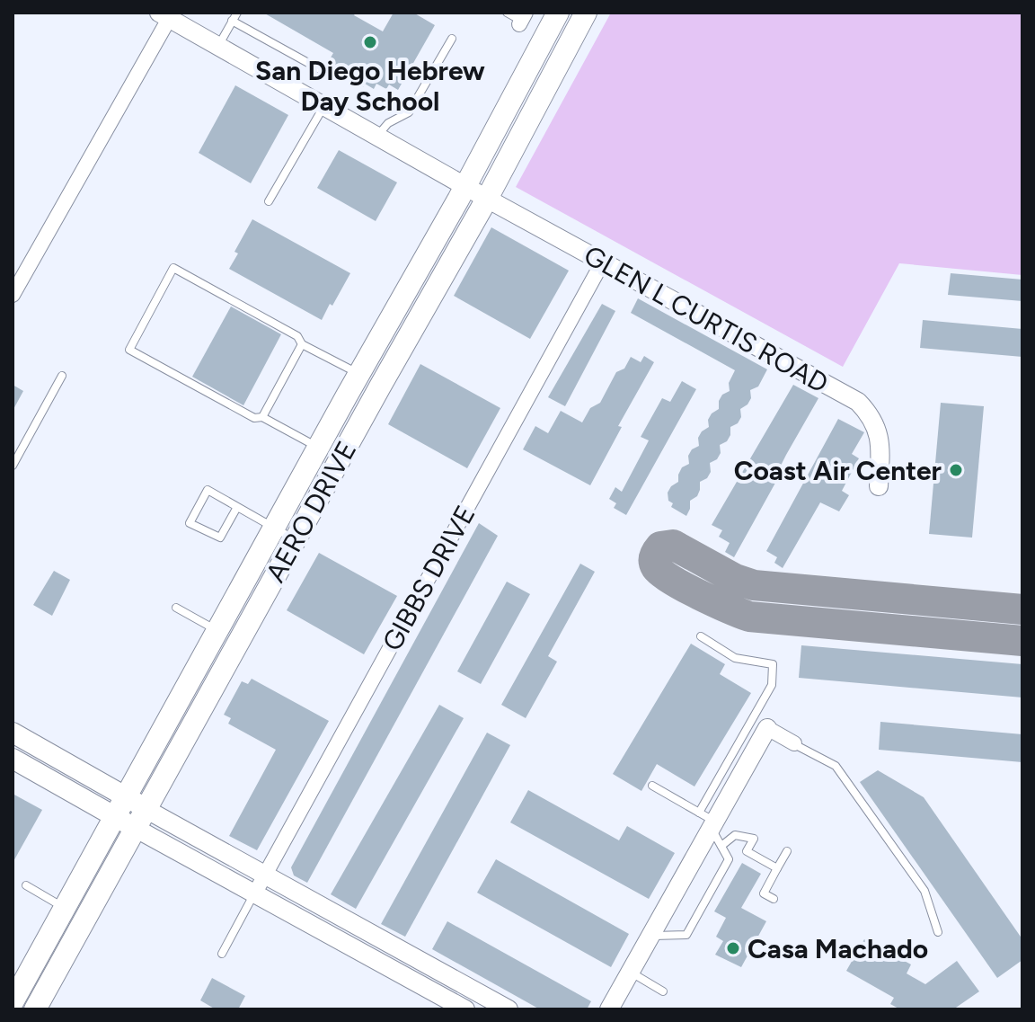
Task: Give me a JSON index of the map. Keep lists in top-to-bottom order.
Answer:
{
  "streets": {
    "main road": ["AERO DRIVE"],
    "street": ["GLEN L CURTIS ROAD", "GIBBS DRIVE"]
  },
  "crossings": [
    ["GLEN L CURTIS ROAD", "AERO DRIVE"],
    ["GLEN L CURTIS ROAD", "GIBBS DRIVE"]
  ],
  "places": ["San Diego Hebrew Day School", "Coast Air Center", "Casa Machado"]
}
